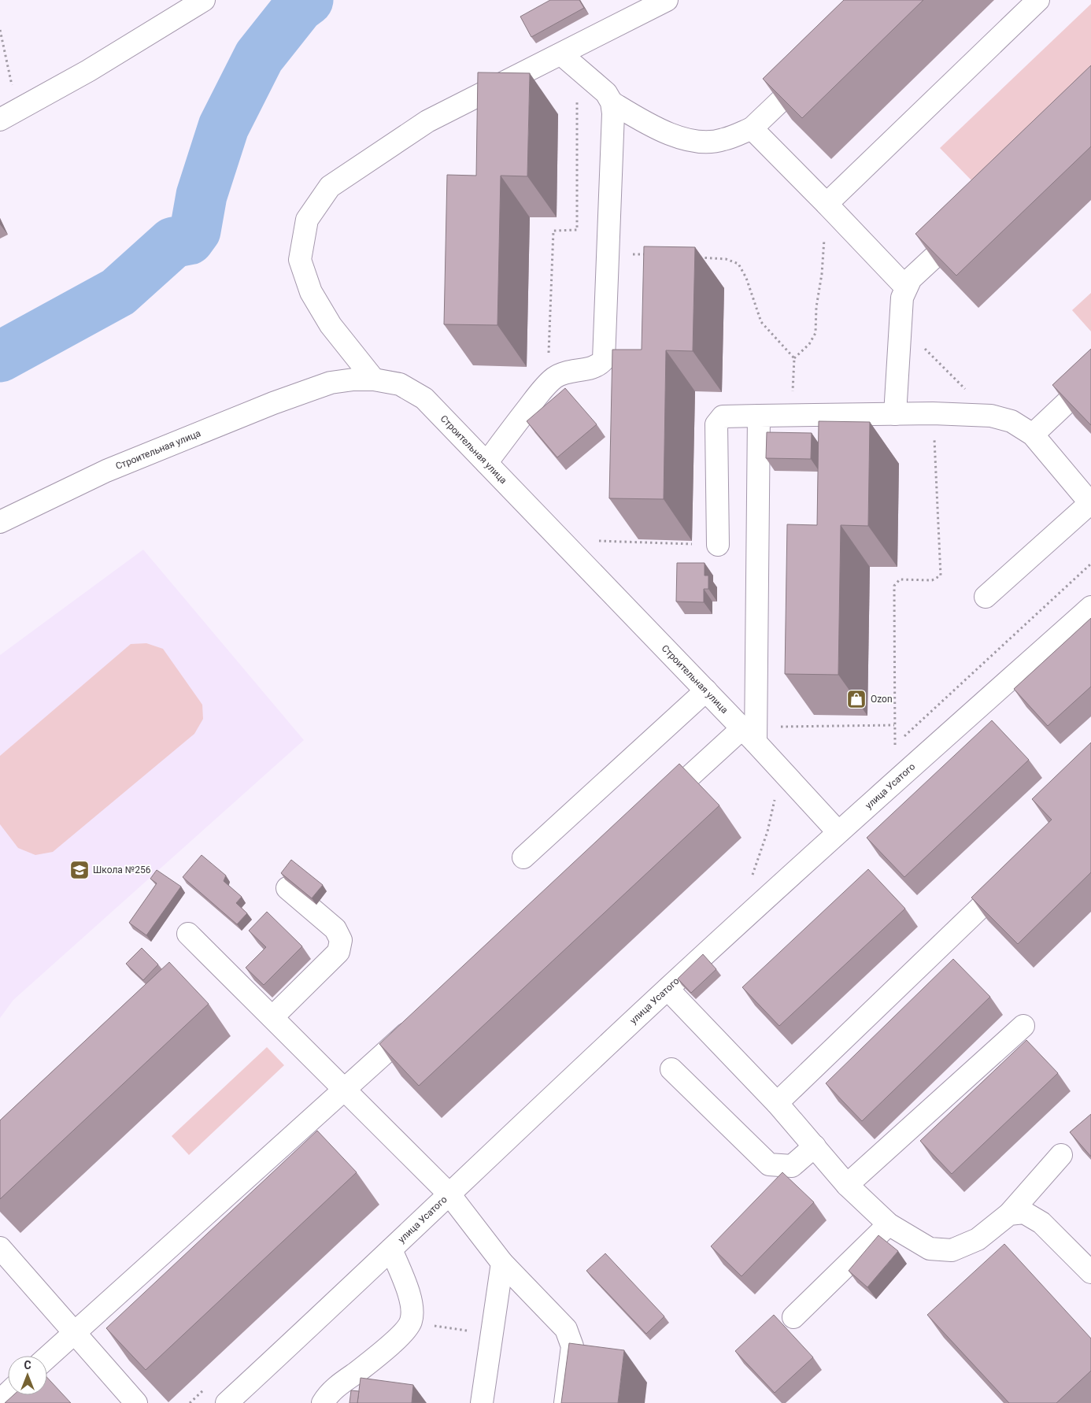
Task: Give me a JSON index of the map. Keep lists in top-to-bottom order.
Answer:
{
  "streets": {
    "street": ["Строительная улица", "улица Усатого"]
  },
  "crossings": [
    ["Строительная улица", "улица Усатого"]
  ],
  "places": {
    "shop": ["Ozon"],
    "school or university": ["Школа №256"]
  },
  "north": "top"
}
